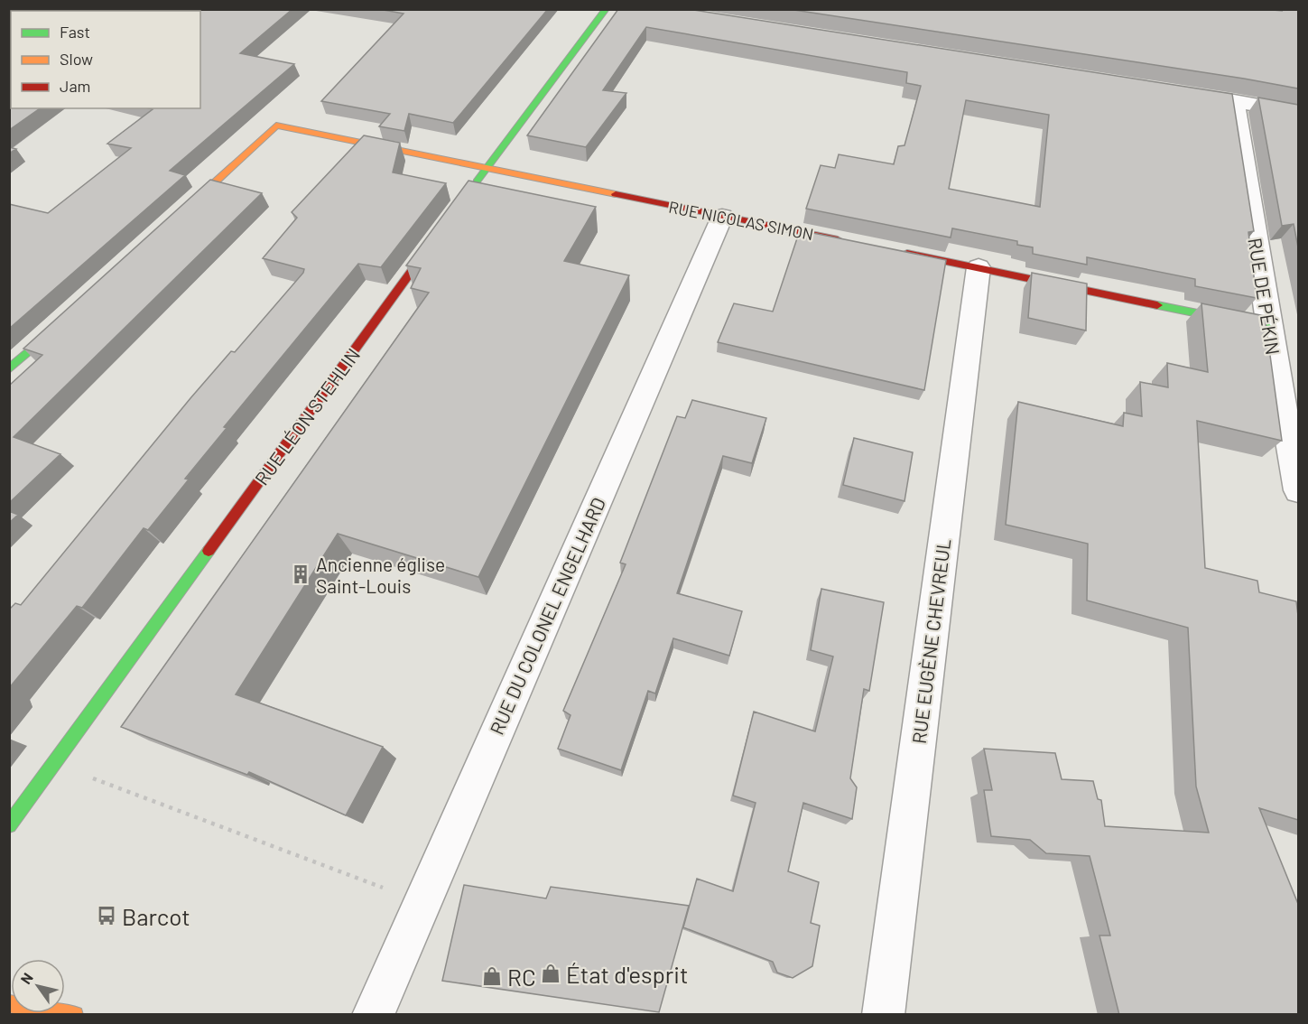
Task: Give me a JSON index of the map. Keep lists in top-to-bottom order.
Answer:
{
  "streets": {
    "street": [
      "RUE NICOLAS SIMON",
      "RUE DE PÉKIN",
      "RUE LÉON STEHLIN",
      "RUE DU COLONEL ENGELHARD",
      "RUE EUGÈNE CHEVREUL"
    ]
  },
  "crossings": [
    ["RUE NICOLAS SIMON", "RUE DU COLONEL ENGELHARD"]
  ],
  "places": {
    "building": ["Ancienne église Saint-Louis"],
    "bus stop": ["Barcot"],
    "shop": ["État d'esprit", "RC"]
  },
  "legend": ["Fast", "Slow", "Jam"],
  "north": "top left"
}
